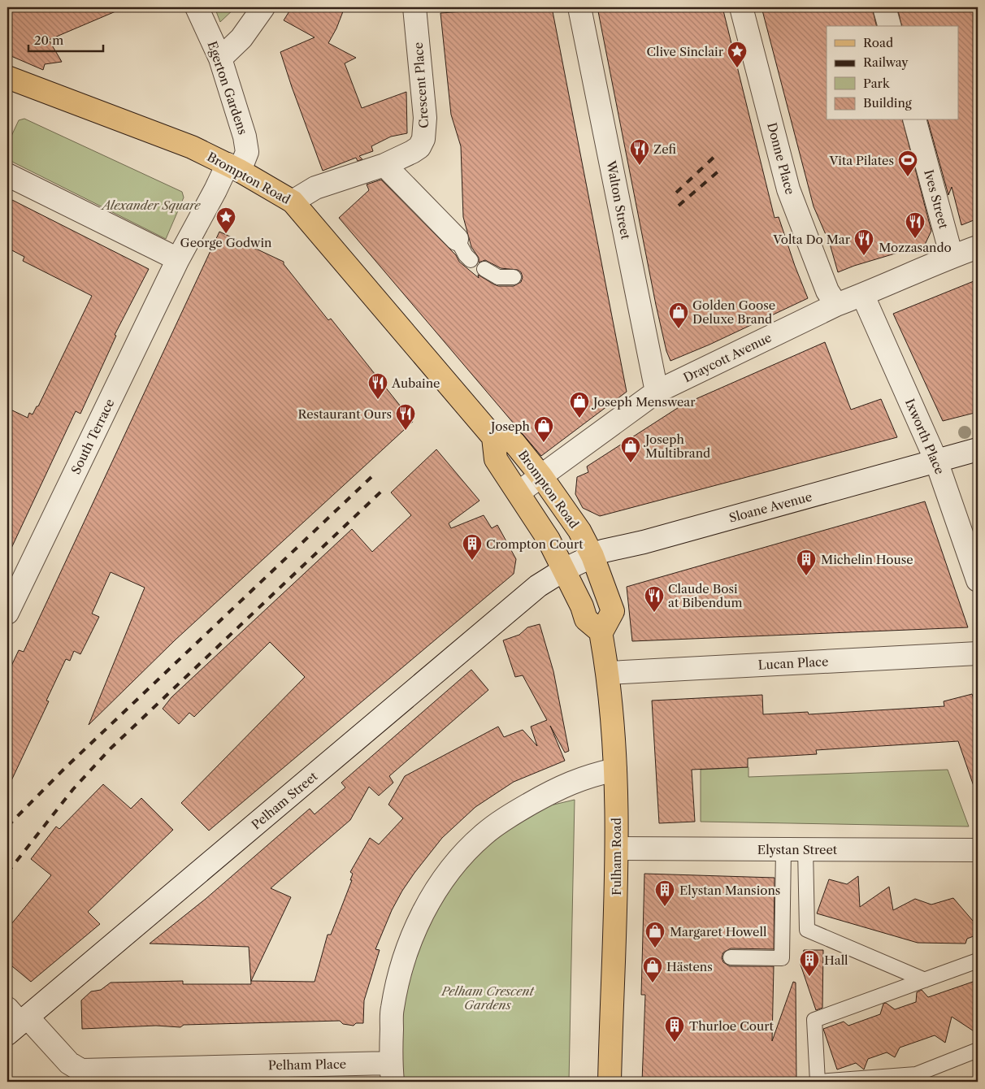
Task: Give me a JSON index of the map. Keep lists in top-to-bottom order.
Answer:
{
  "streets": {
    "main road": ["Brompton Road", "Fulham Road"],
    "street": [
      "Crescent Place",
      "Egerton Gardens",
      "Donne Place",
      "Ives Street",
      "Walton Street",
      "Draycott Avenue",
      "South Terrace",
      "Ixworth Place",
      "Sloane Avenue",
      "Lucan Place",
      "Pelham Street",
      "Elystan Street",
      "Pelham Place"
    ]
  },
  "crossings": [
    ["Crescent Place", "Brompton Road"],
    ["Egerton Gardens", "Brompton Road"],
    ["Donne Place", "Draycott Avenue"],
    ["Brompton Road", "Draycott Avenue"],
    ["Brompton Road", "Sloane Avenue"],
    ["Brompton Road", "Pelham Street"],
    ["Ives Street", "Draycott Avenue"],
    ["Walton Street", "Draycott Avenue"],
    ["Draycott Avenue", "Ixworth Place"],
    ["Ixworth Place", "Sloane Avenue"],
    ["Sloane Avenue", "Pelham Street"],
    ["Lucan Place", "Fulham Road"],
    ["Pelham Street", "Pelham Place"],
    ["Elystan Street", "Fulham Road"]
  ],
  "parks": ["Alexander Square", "Pelham Crescent Gardens"],
  "places": {
    "place": ["Clive Sinclair", "George Godwin"],
    "restaurant": [
      "Zefi",
      "Mozzasando",
      "Volta Do Mar",
      "Aubaine",
      "Restaurant Ours",
      "Claude Bosi at Bibendum"
    ],
    "sports": ["Vita Pilates"],
    "shop": [
      "Golden Goose Deluxe Brand",
      "Joseph Menswear",
      "Joseph",
      "Joseph Multibrand",
      "Margaret Howell",
      "Hästens"
    ],
    "building": [
      "Crompton Court",
      "Michelin House",
      "Elystan Mansions",
      "Hall",
      "Thurloe Court"
    ]
  },
  "legend": [
    "Road",
    "Railway",
    "Park",
    "Building"
  ],
  "scale_bar": "20 m"
}
